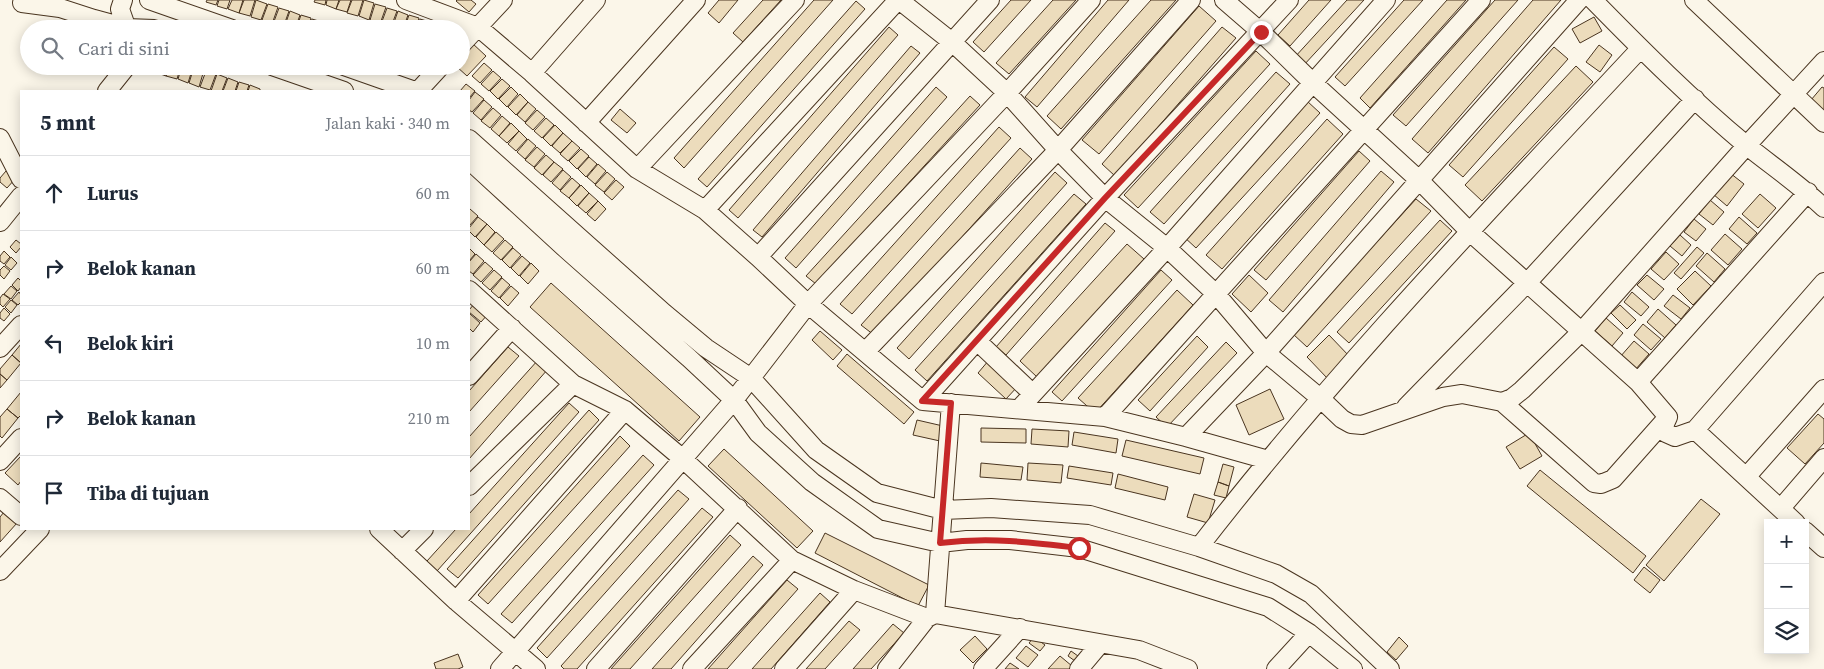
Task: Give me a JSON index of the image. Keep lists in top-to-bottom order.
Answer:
{
  "page": {
    "search": "Cari di sini",
    "heading": ["5 mnt", "Jalan kaki · 340 m"],
    "list": [
      ["Lurus", "60 m"],
      ["Belok kanan", "60 m"],
      ["Belok kiri", "10 m"],
      ["Belok kanan", "210 m"],
      "Tiba di tujuan"
    ],
    "map_buttons": ["+", "−"]
  }
}
